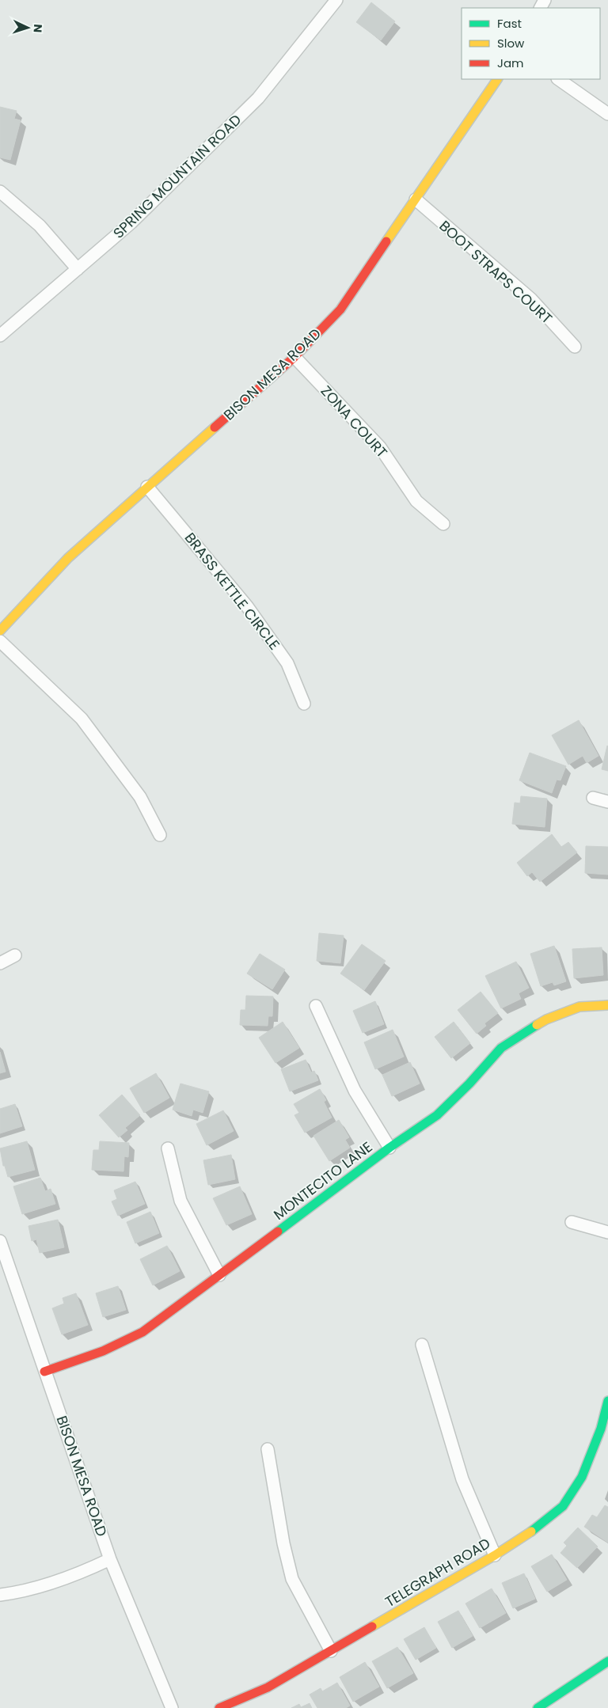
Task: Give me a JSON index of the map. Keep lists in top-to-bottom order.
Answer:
{
  "streets": {
    "street": [
      "SPRING MOUNTAIN ROAD",
      "BOOT STRAPS COURT",
      "BISON MESA ROAD",
      "ZONA COURT",
      "BRASS KETTLE CIRCLE",
      "MONTECITO LANE",
      "TELEGRAPH ROAD"
    ]
  },
  "crossings": [
    ["BOOT STRAPS COURT", "BISON MESA ROAD"],
    ["BISON MESA ROAD", "ZONA COURT"],
    ["BISON MESA ROAD", "BRASS KETTLE CIRCLE"],
    ["BISON MESA ROAD", "MONTECITO LANE"]
  ],
  "legend": ["Fast", "Slow", "Jam"],
  "north": "right"
}
